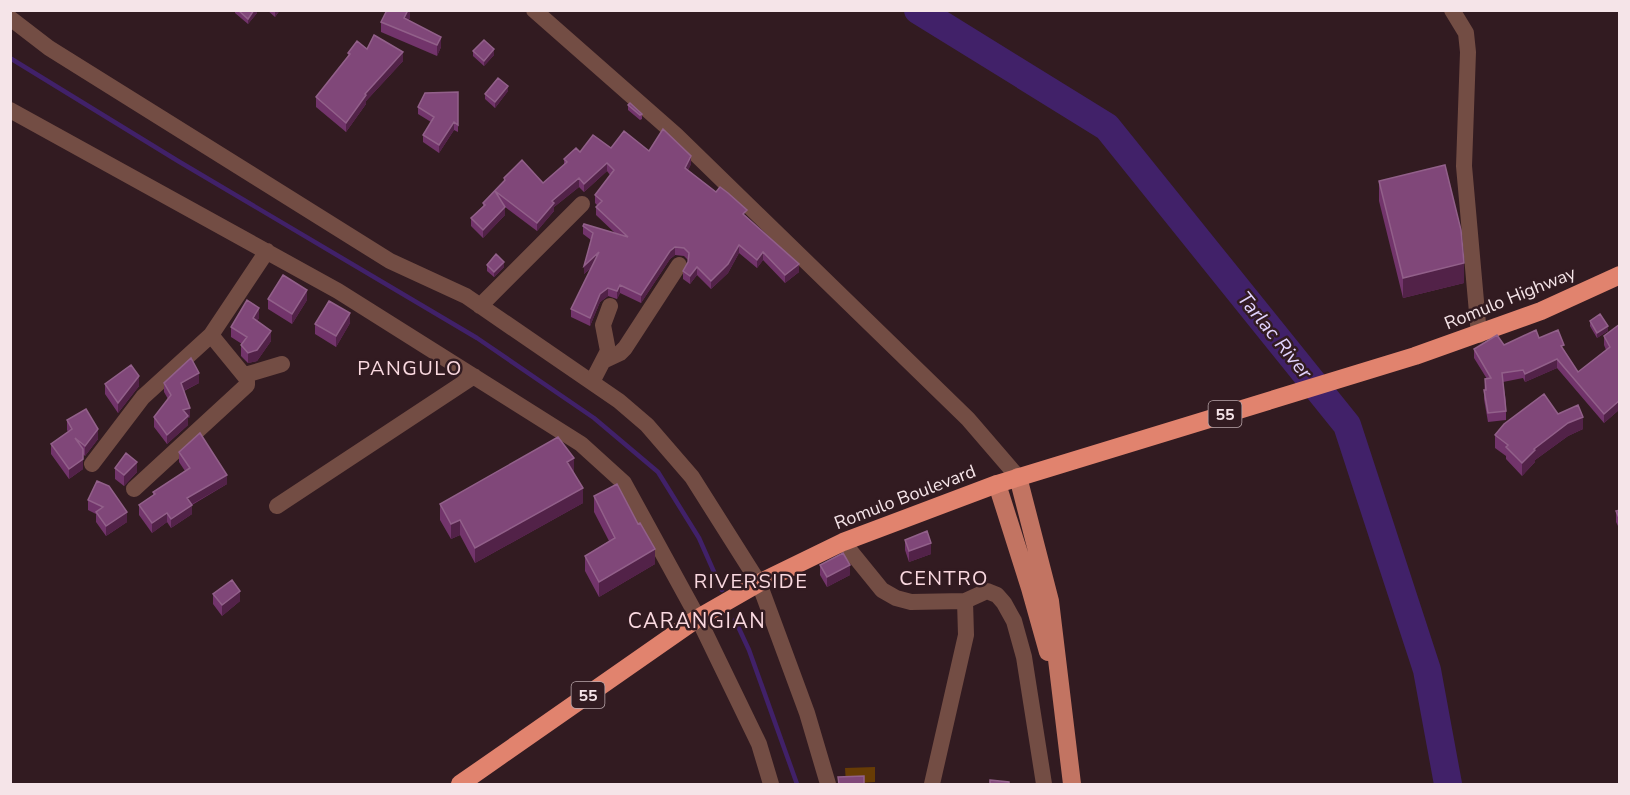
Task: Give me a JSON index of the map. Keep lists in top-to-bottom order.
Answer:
{
  "streets": {
    "highway": ["Romulo Highway", "55", "Romulo Boulevard"]
  },
  "crossings": [
    ["Romulo Highway", "Romulo Boulevard"]
  ],
  "districts": [
    "PANGULO",
    "CENTRO",
    "RIVERSIDE",
    "CARANGIAN"
  ],
  "water": ["Tarlac River"]
}
